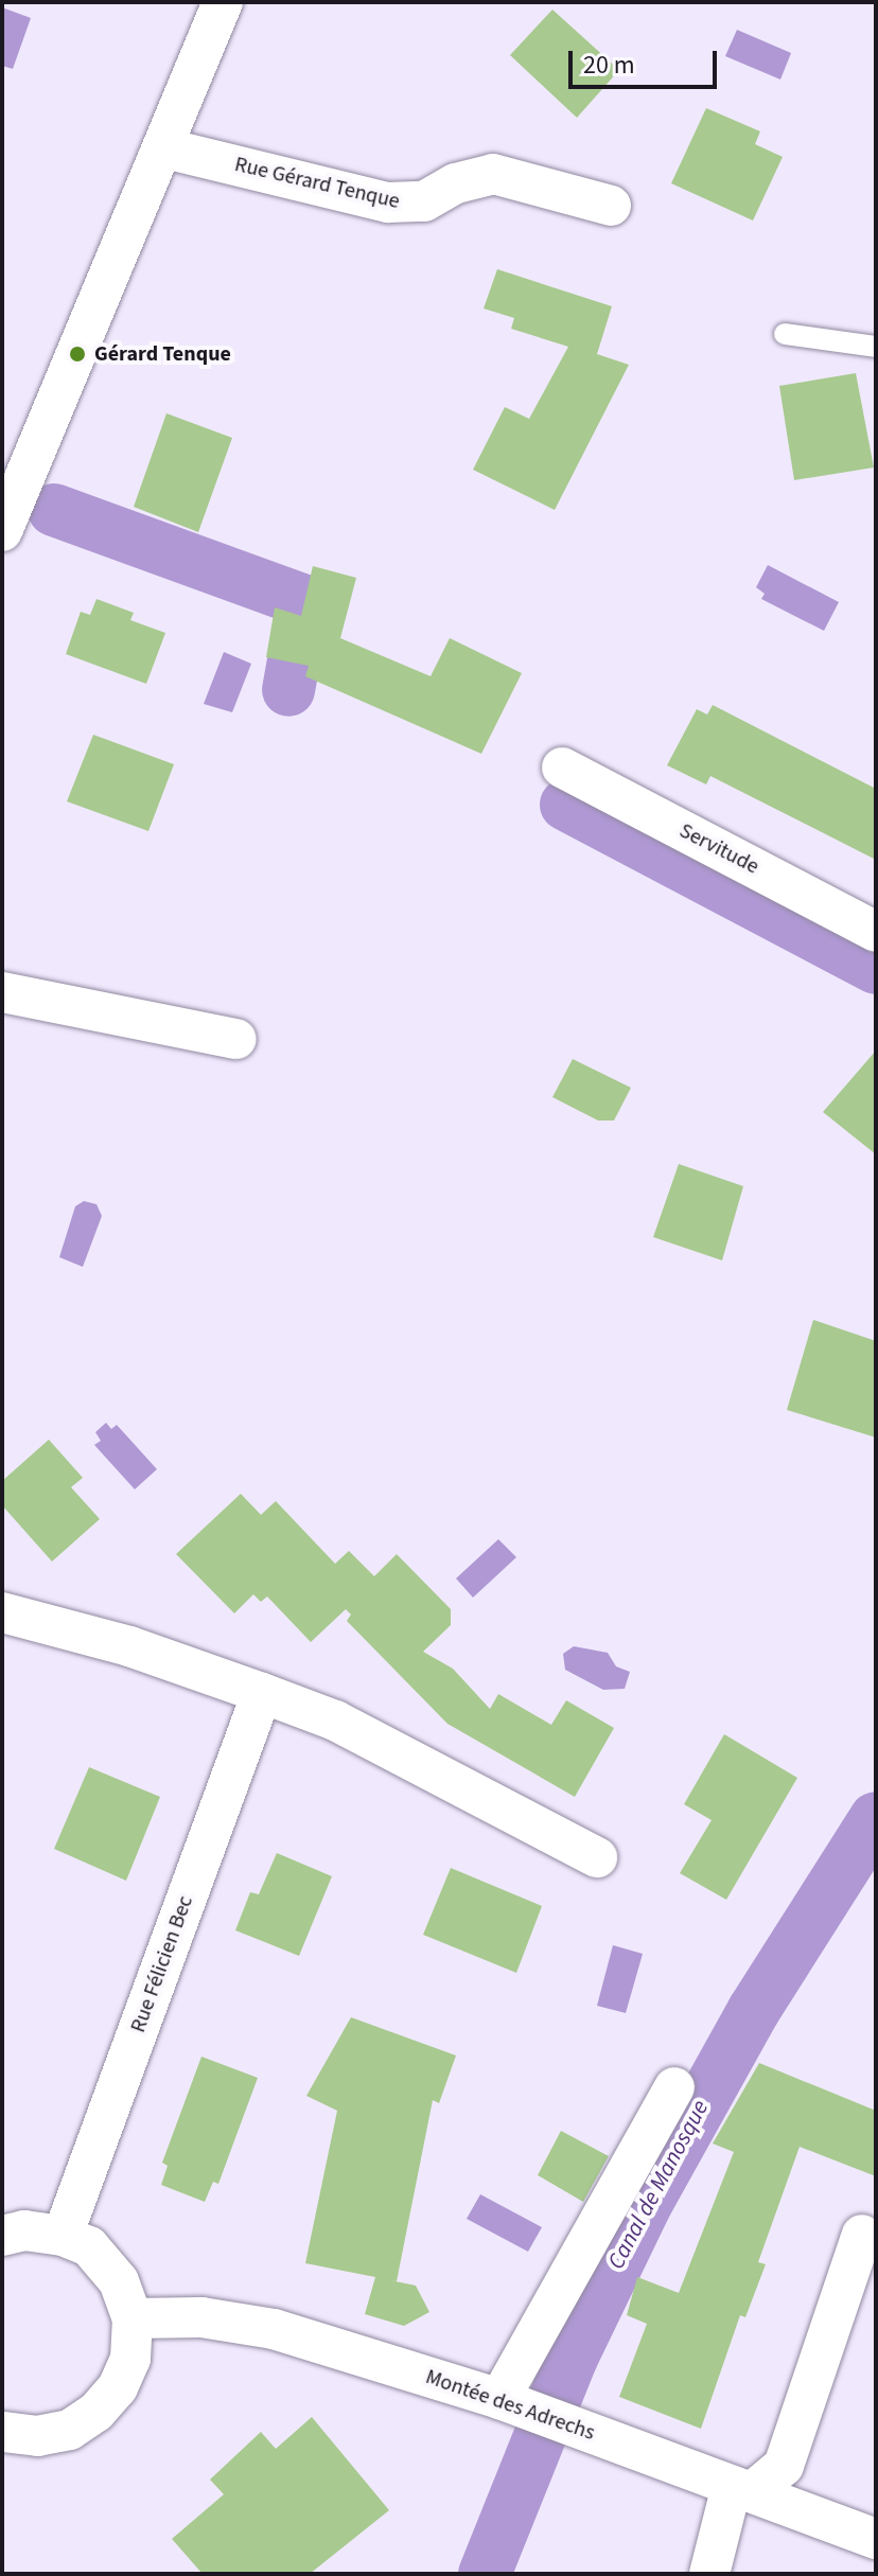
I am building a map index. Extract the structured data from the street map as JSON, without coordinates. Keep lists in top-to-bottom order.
{
  "streets": {
    "street": [
      "Rue Gérard Tenque",
      "Servitude",
      "Rue Félicien Bec",
      "Montée des Adrechs"
    ]
  },
  "water": ["Canal de Manosque"],
  "places": ["Gérard Tenque"],
  "scale_bar": "20 m"
}
